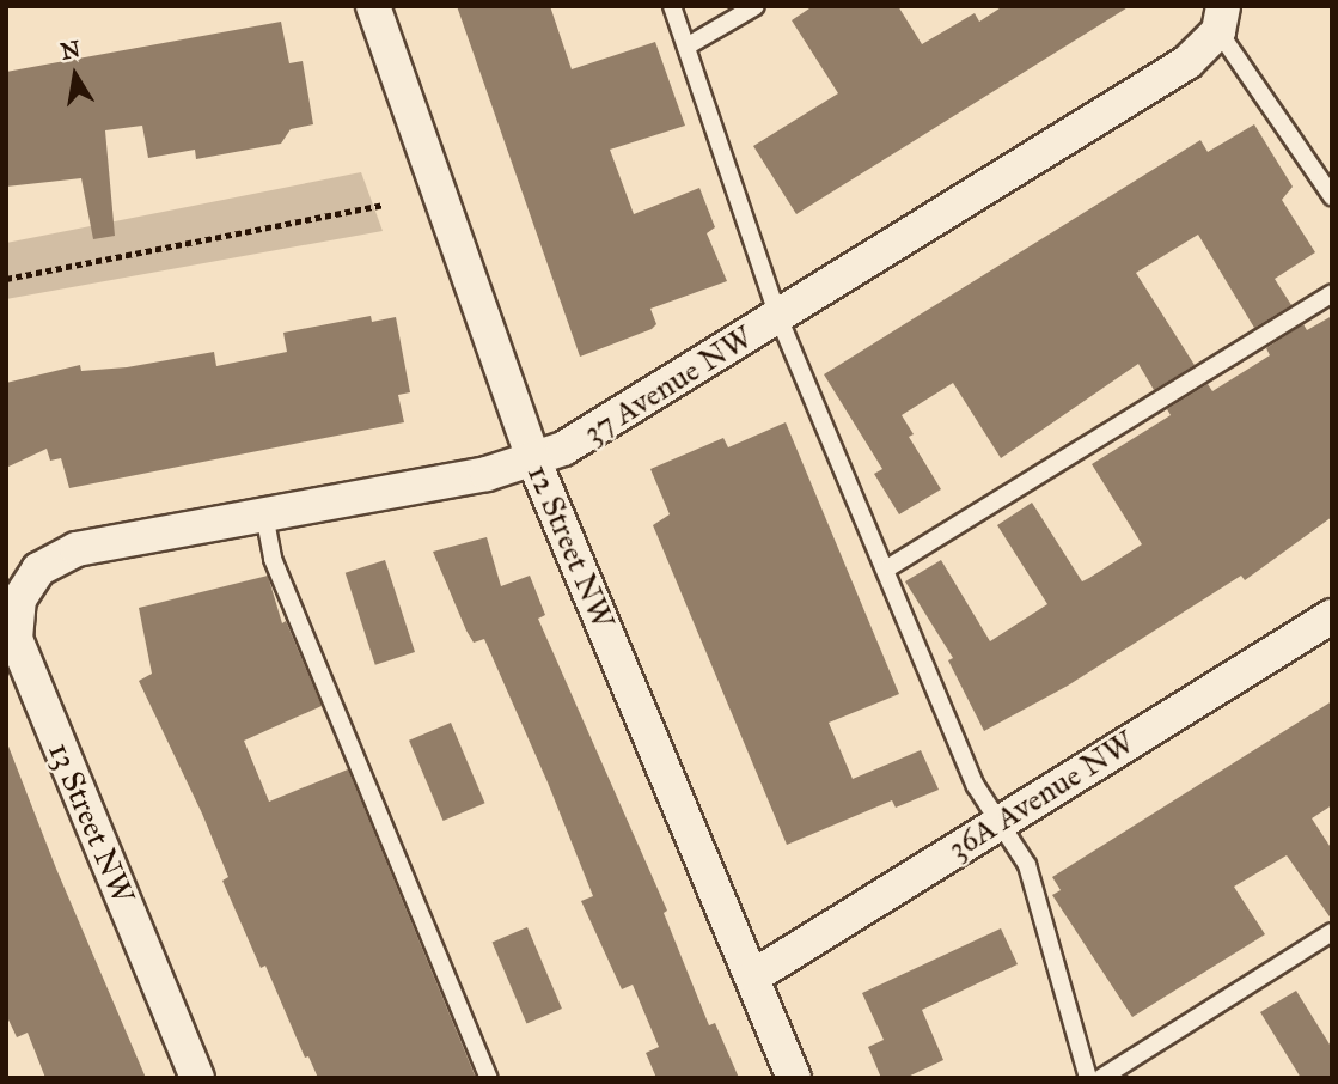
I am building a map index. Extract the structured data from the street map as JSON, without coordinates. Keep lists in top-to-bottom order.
{
  "streets": {
    "street": [
      "37 Avenue NW",
      "12 Street NW",
      "36A Avenue NW",
      "13 Street NW"
    ]
  },
  "crossings": [
    ["37 Avenue NW", "12 Street NW"],
    ["37 Avenue NW", "13 Street NW"],
    ["12 Street NW", "36A Avenue NW"]
  ],
  "north": "top"
}
